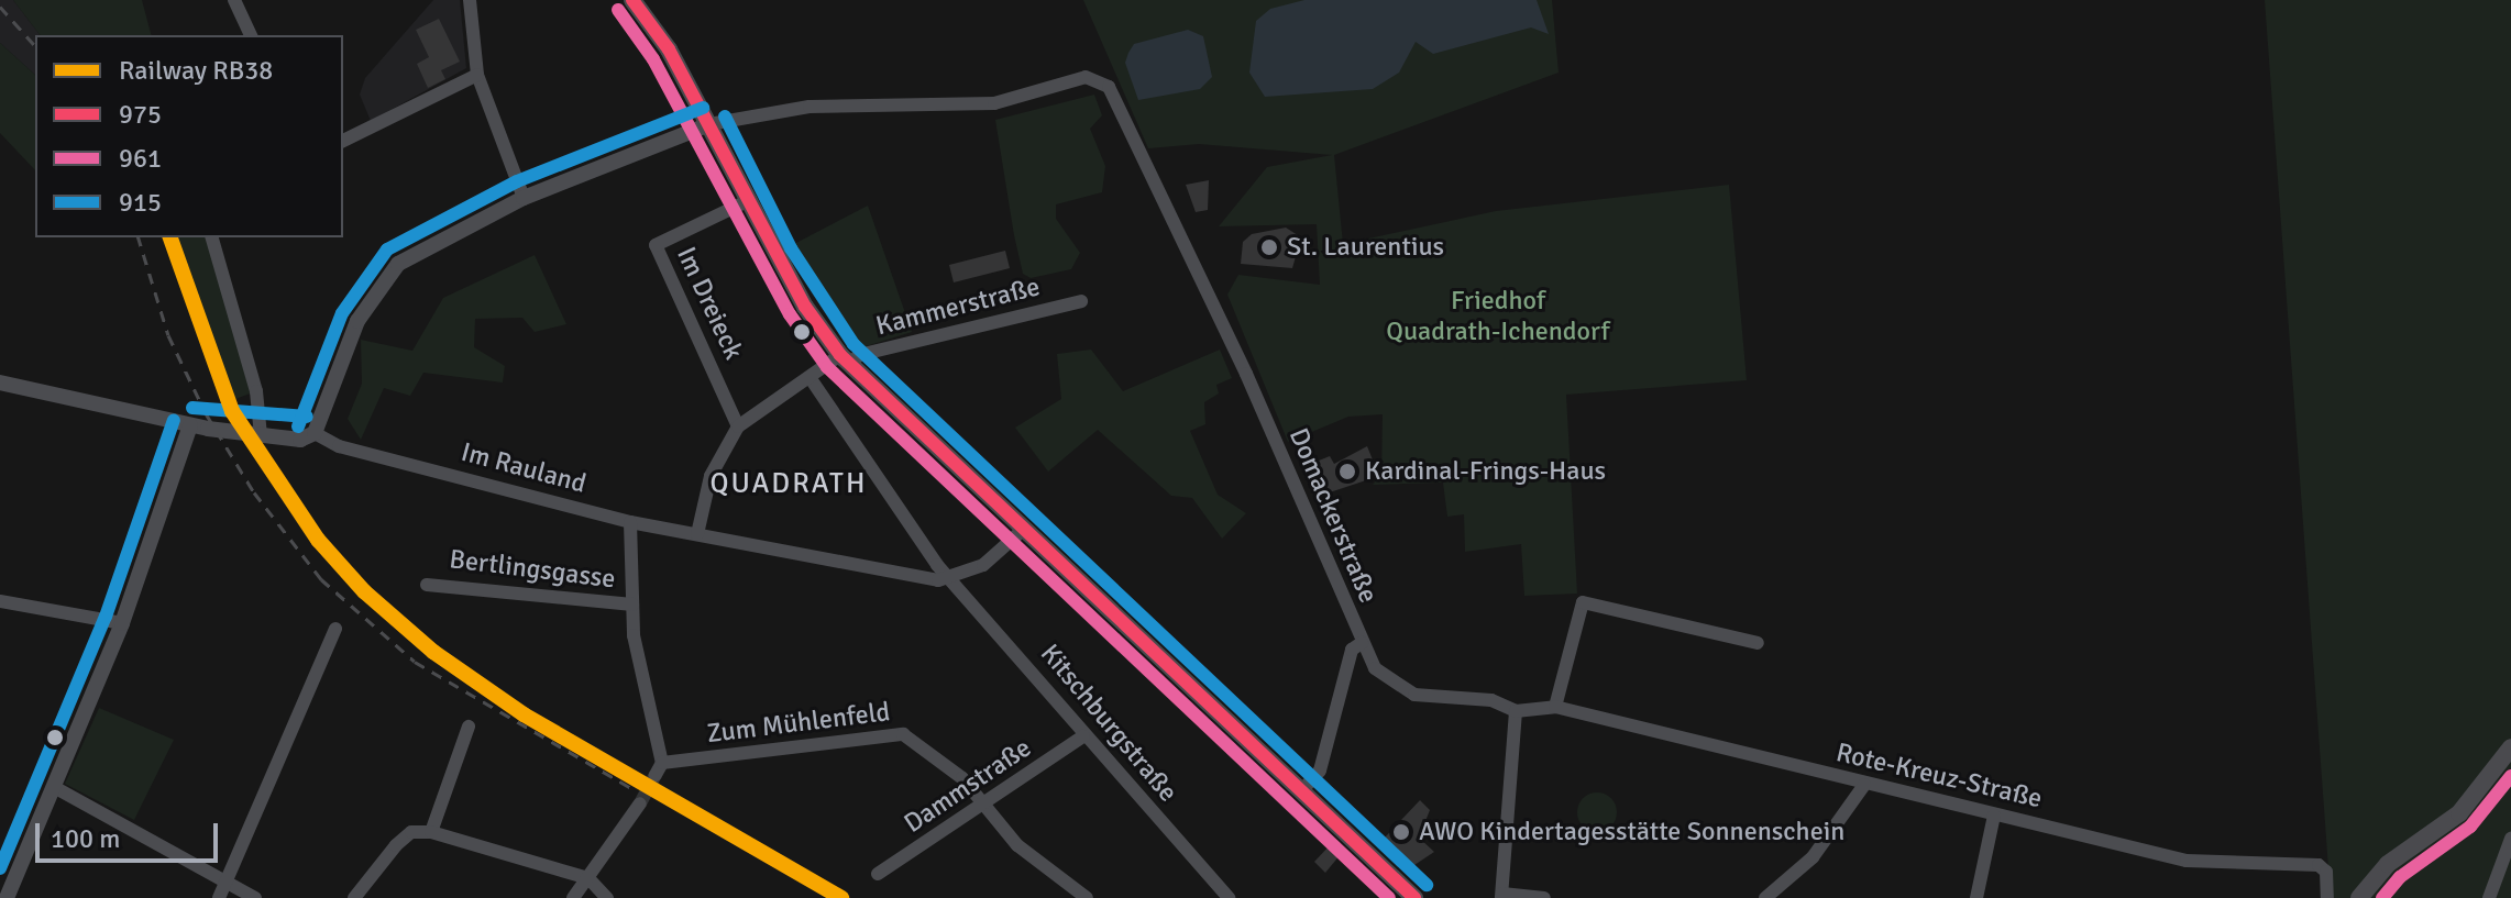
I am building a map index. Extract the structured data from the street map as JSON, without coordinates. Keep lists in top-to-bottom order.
{
  "streets": {
    "street": [
      "Im Dreieck",
      "Kammerstraße",
      "Im Rauland",
      "Domackerstraße",
      "Bertlingsgasse",
      "Zum Mühlenfeld",
      "Kitschburgstraße",
      "Rote-Kreuz-Straße",
      "Dammstraße"
    ]
  },
  "crossings": [
    ["Im Dreieck", "Kammerstraße"],
    ["Kammerstraße", "Im Rauland"],
    ["Kammerstraße", "Kitschburgstraße"],
    ["Im Rauland", "Kitschburgstraße"],
    ["Domackerstraße", "Rote-Kreuz-Straße"],
    ["Bertlingsgasse", "Zum Mühlenfeld"],
    ["Zum Mühlenfeld", "Dammstraße"],
    ["Kitschburgstraße", "Dammstraße"]
  ],
  "districts": ["QUADRATH"],
  "parks": ["Friedhof Quadrath-Ichendorf"],
  "places": ["St. Laurentius", "Kardinal-Frings-Haus", "AWO Kindertagesstätte Sonnenschein"],
  "lines": [
    "transit line 975",
    "transit line 961",
    "transit line 915",
    "rail line RB38"
  ],
  "legend": [
    "Railway RB38",
    "975",
    "961",
    "915"
  ],
  "scale_bar": "100 m"
}
